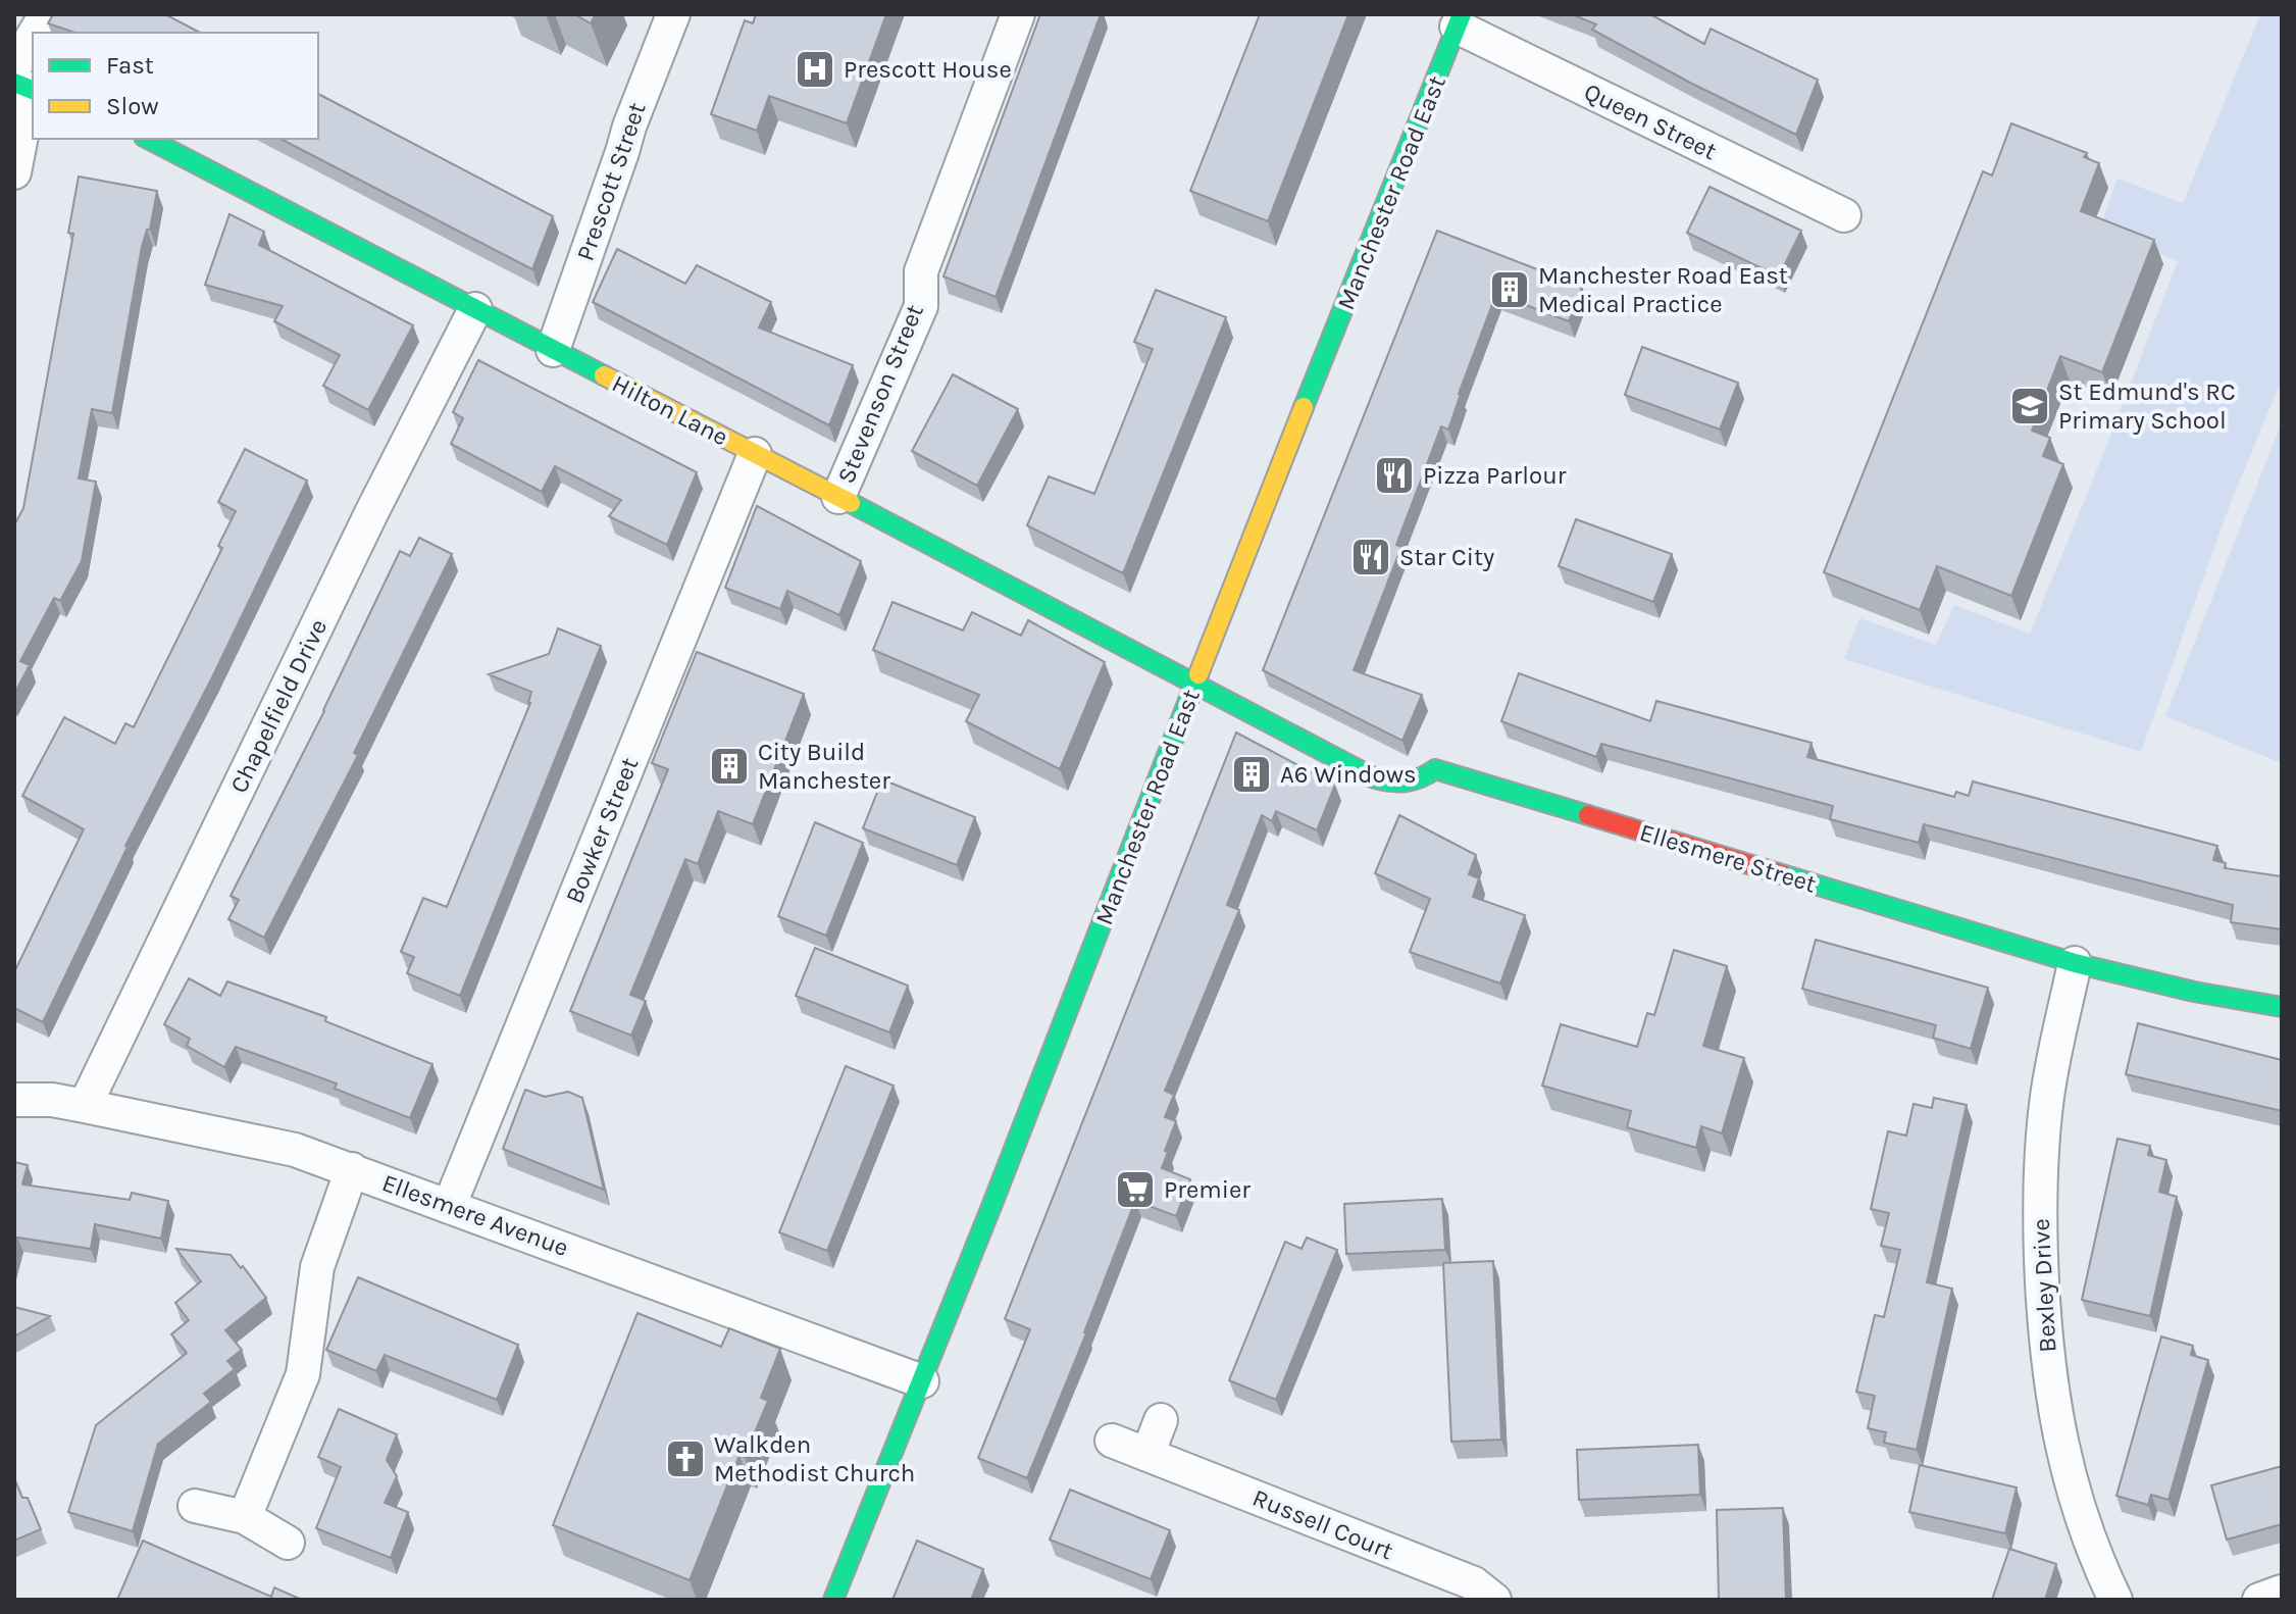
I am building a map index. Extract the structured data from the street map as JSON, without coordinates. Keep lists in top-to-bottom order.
{
  "streets": {
    "street": [
      "Queen Street",
      "Prescott Street",
      "Manchester Road East",
      "Stevenson Street",
      "Hilton Lane",
      "Chapelfield Drive",
      "Bowker Street",
      "Ellesmere Street",
      "Ellesmere Avenue",
      "Bexley Drive",
      "Russell Court"
    ]
  },
  "crossings": [
    ["Queen Street", "Manchester Road East"],
    ["Prescott Street", "Hilton Lane"],
    ["Manchester Road East", "Hilton Lane"],
    ["Manchester Road East", "Ellesmere Street"],
    ["Manchester Road East", "Ellesmere Avenue"],
    ["Stevenson Street", "Hilton Lane"],
    ["Hilton Lane", "Chapelfield Drive"],
    ["Hilton Lane", "Bowker Street"],
    ["Hilton Lane", "Ellesmere Street"],
    ["Chapelfield Drive", "Ellesmere Avenue"],
    ["Bowker Street", "Ellesmere Avenue"],
    ["Ellesmere Street", "Bexley Drive"]
  ],
  "places": {
    "hospital": ["Prescott House"],
    "building": ["Manchester Road East Medical Practice", "City Build Manchester", "A6 Windows"],
    "school or university": ["St Edmund's RC Primary School"],
    "restaurant": ["Pizza Parlour", "Star City"],
    "supermarket": ["Premier"],
    "church": ["Walkden Methodist Church"]
  },
  "legend": ["Fast", "Slow"]
}
